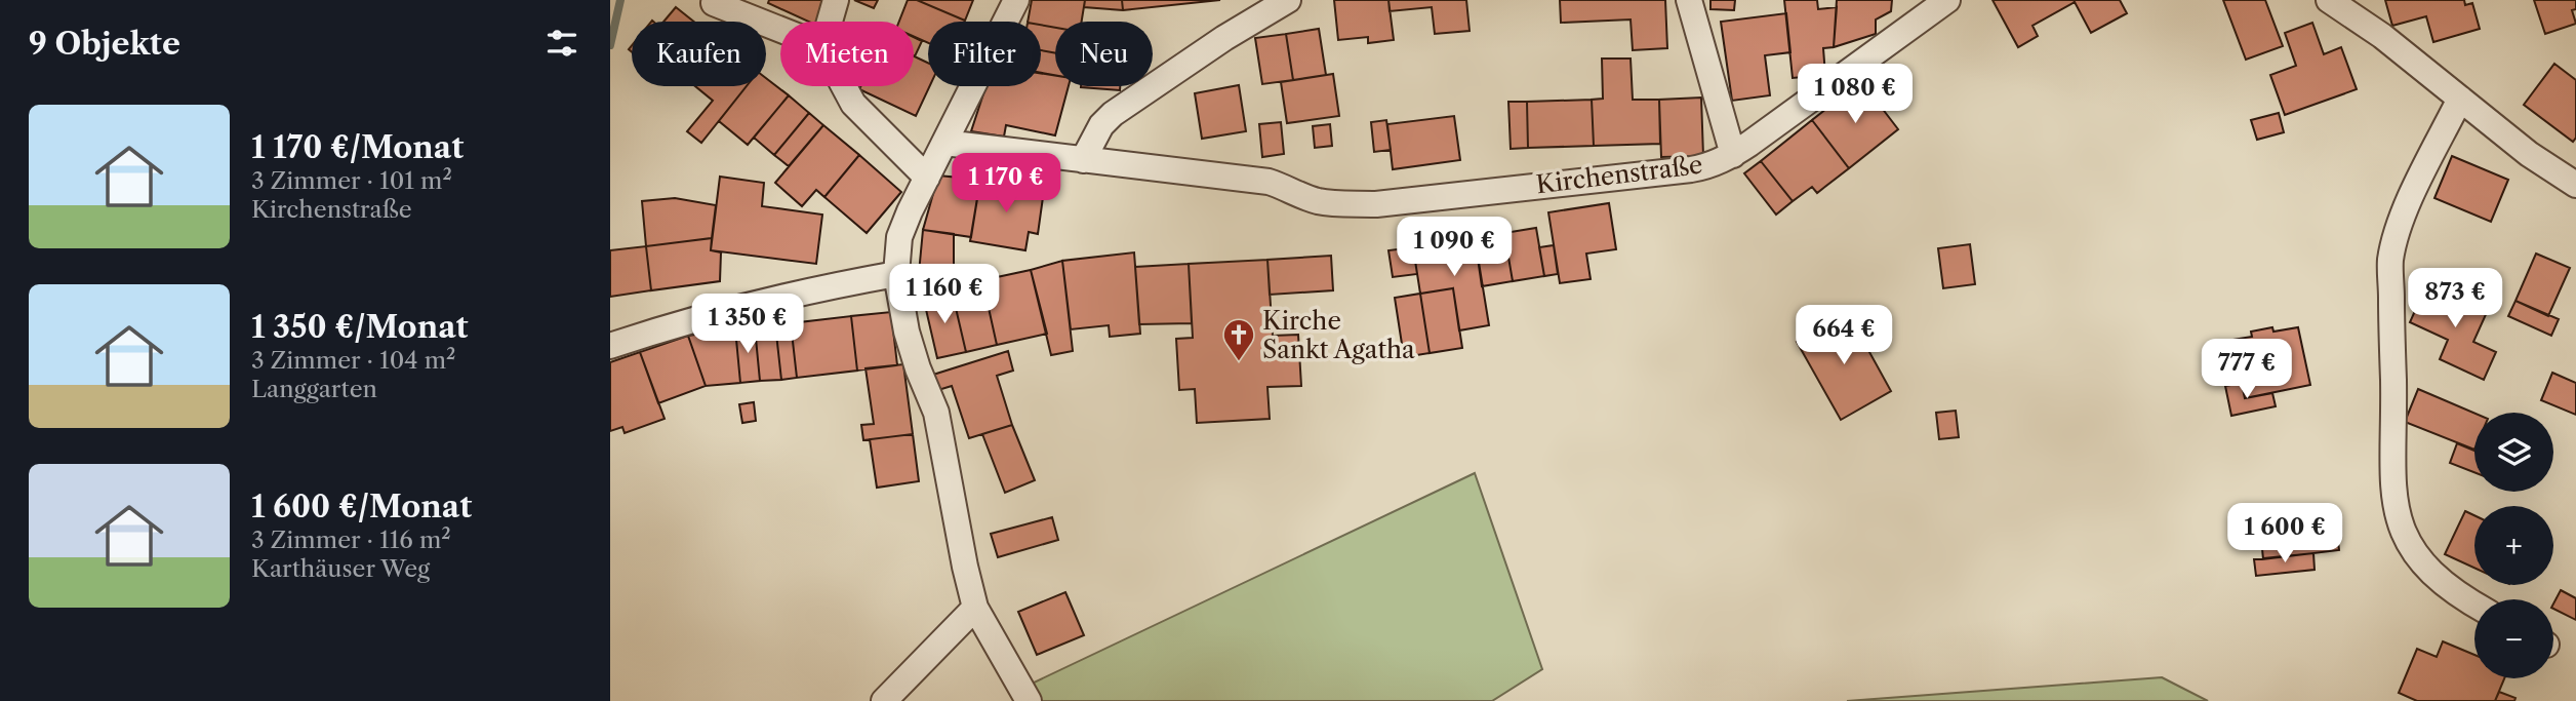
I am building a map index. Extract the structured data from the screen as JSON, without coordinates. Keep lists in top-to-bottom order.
{
  "streets": {
    "street": ["Kirchenstraße"]
  },
  "places": {
    "church": ["Kirche Sankt Agatha"]
  },
  "page": {
    "heading": "9 Objekte",
    "chip": [
      "Kaufen",
      "Mieten",
      "Filter",
      "Neu"
    ],
    "price": [
      "1 080 €",
      "1 170 €",
      "1 090 €",
      "1 160 €",
      "873 €",
      "1 350 €",
      "664 €",
      "777 €",
      "1 600 €"
    ],
    "list": [
      {
        "name": "1 170 €/Monat",
        "note": "3 Zimmer · 101 m² · Kirchenstraße"
      },
      {
        "name": "1 350 €/Monat",
        "note": "3 Zimmer · 104 m² · Langgarten"
      },
      {
        "name": "1 600 €/Monat",
        "note": "3 Zimmer · 116 m² · Karthäuser Weg"
      }
    ],
    "map_buttons": ["+", "−"]
  }
}
